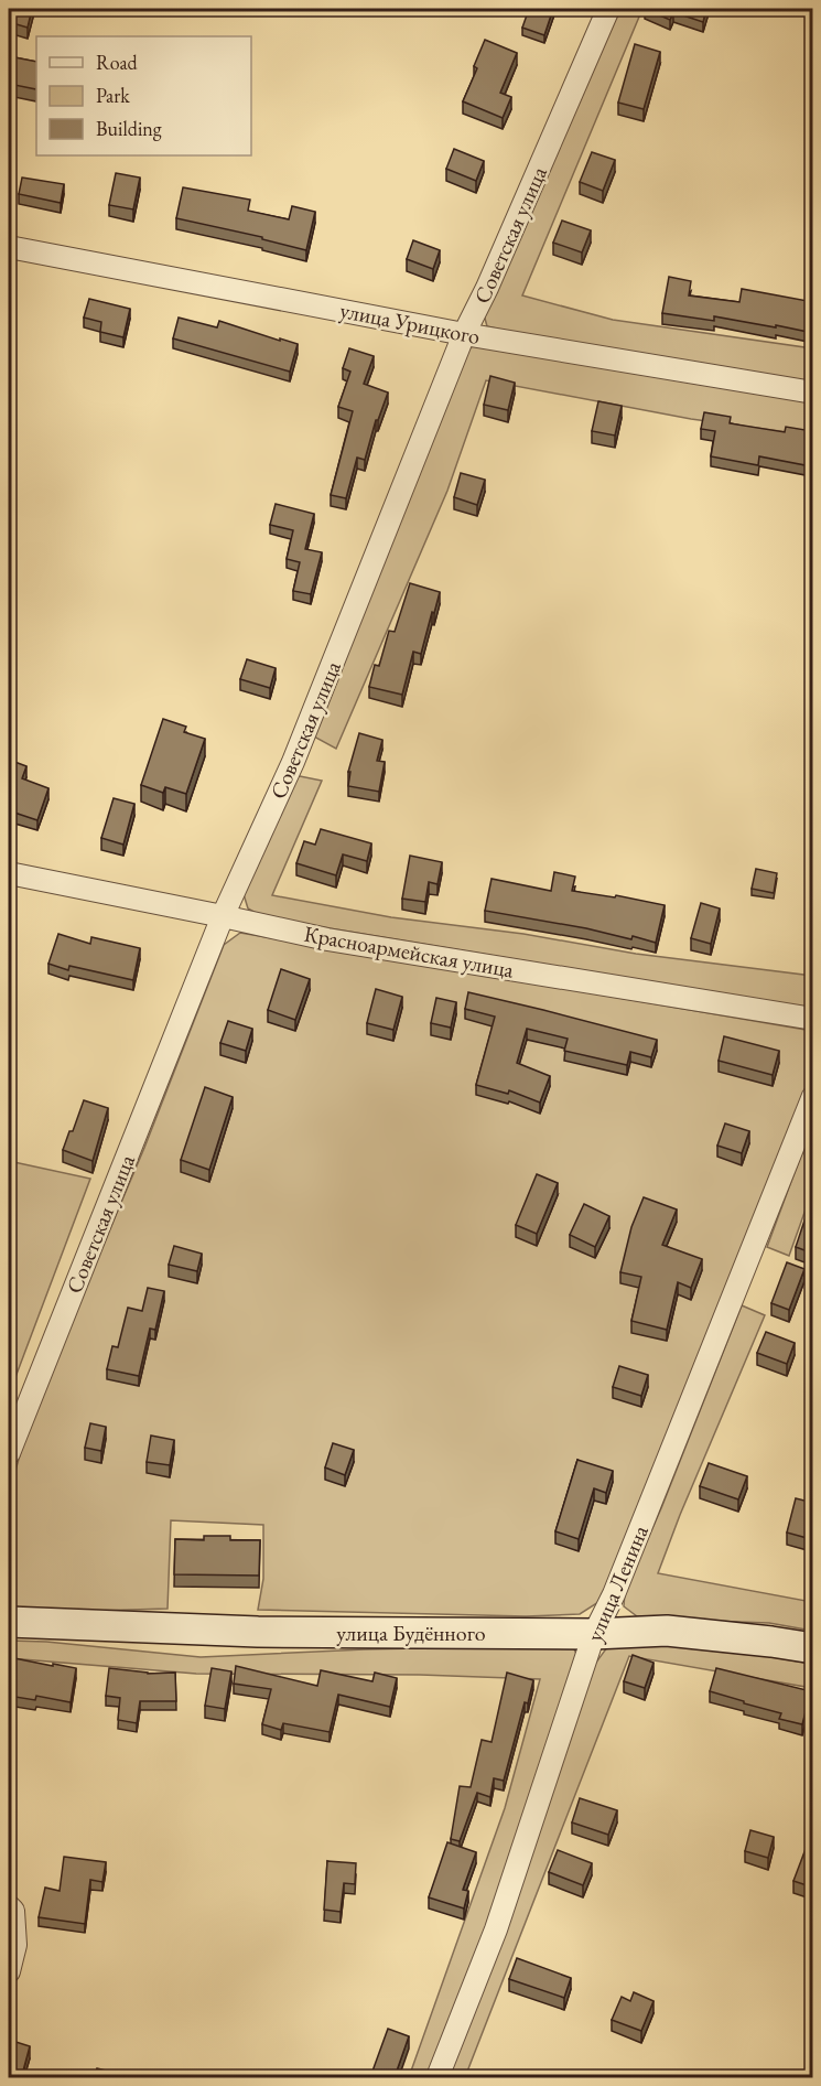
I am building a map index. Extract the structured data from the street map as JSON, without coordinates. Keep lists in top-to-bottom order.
{
  "streets": {
    "street": [
      "Советская улица",
      "улица Урицкого",
      "Красноармейская улица",
      "улица Ленина",
      "улица Будённого"
    ]
  },
  "crossings": [
    ["Советская улица", "улица Урицкого"],
    ["Советская улица", "Красноармейская улица"],
    ["улица Ленина", "улица Будённого"]
  ],
  "legend": ["Road", "Park", "Building"]
}
